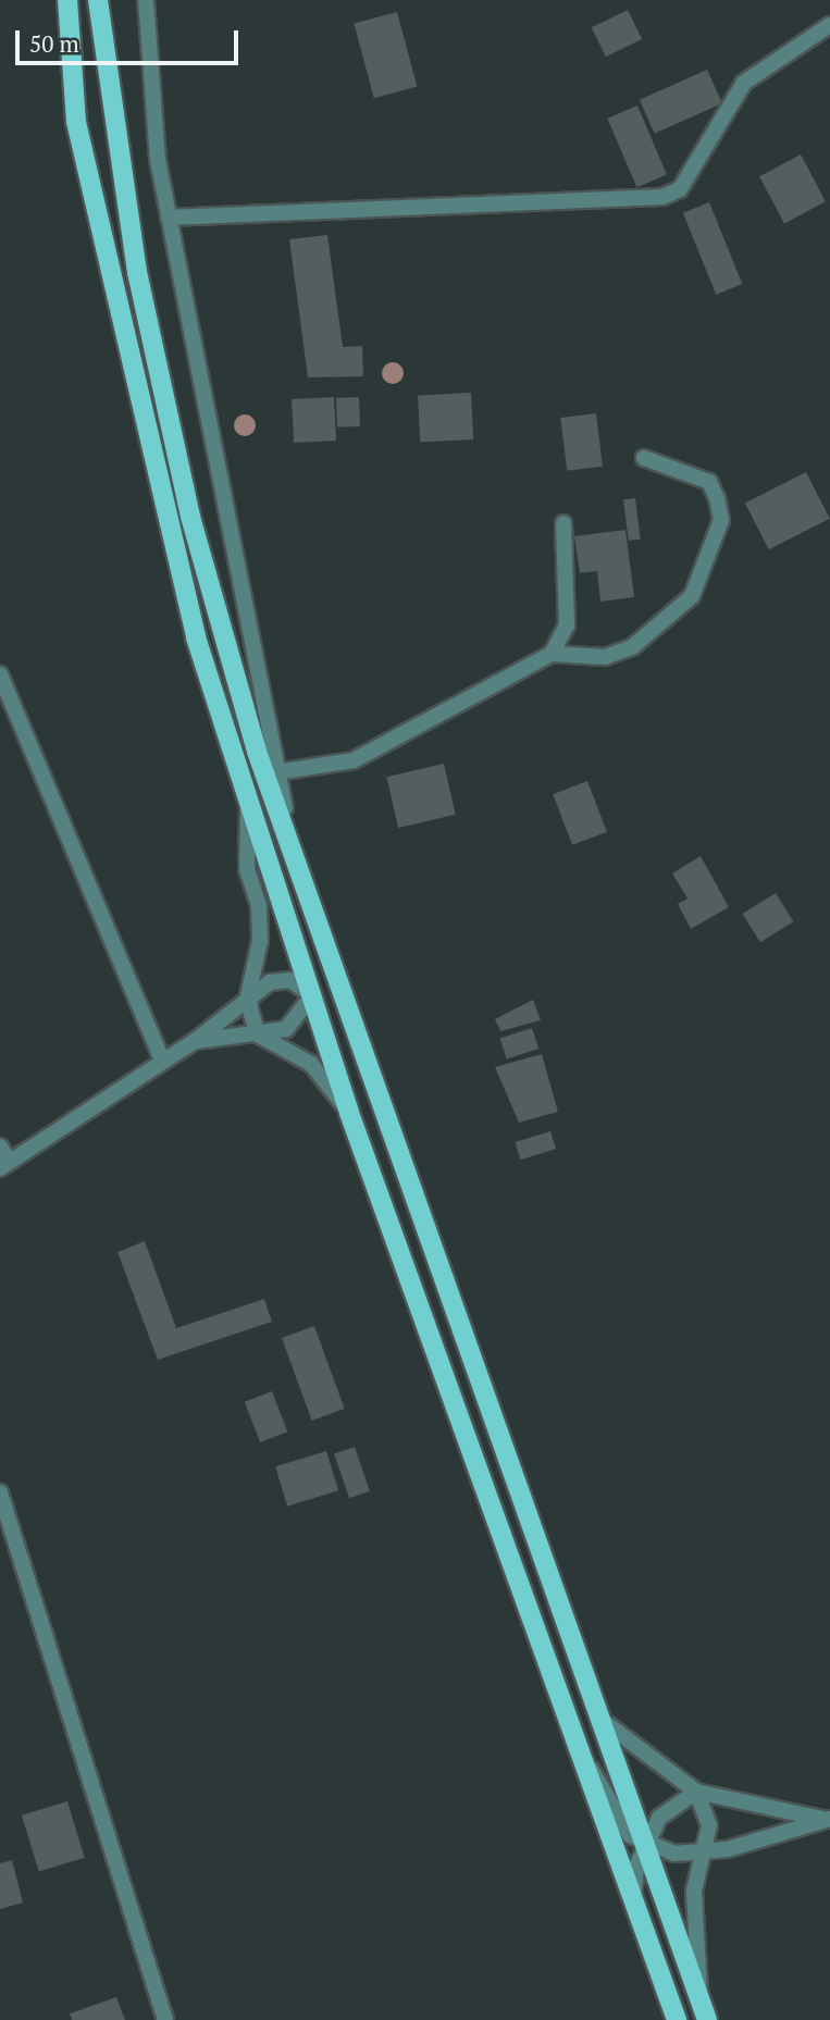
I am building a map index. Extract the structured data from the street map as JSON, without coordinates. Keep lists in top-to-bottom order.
{
  "scale_bar": "50 m"
}
